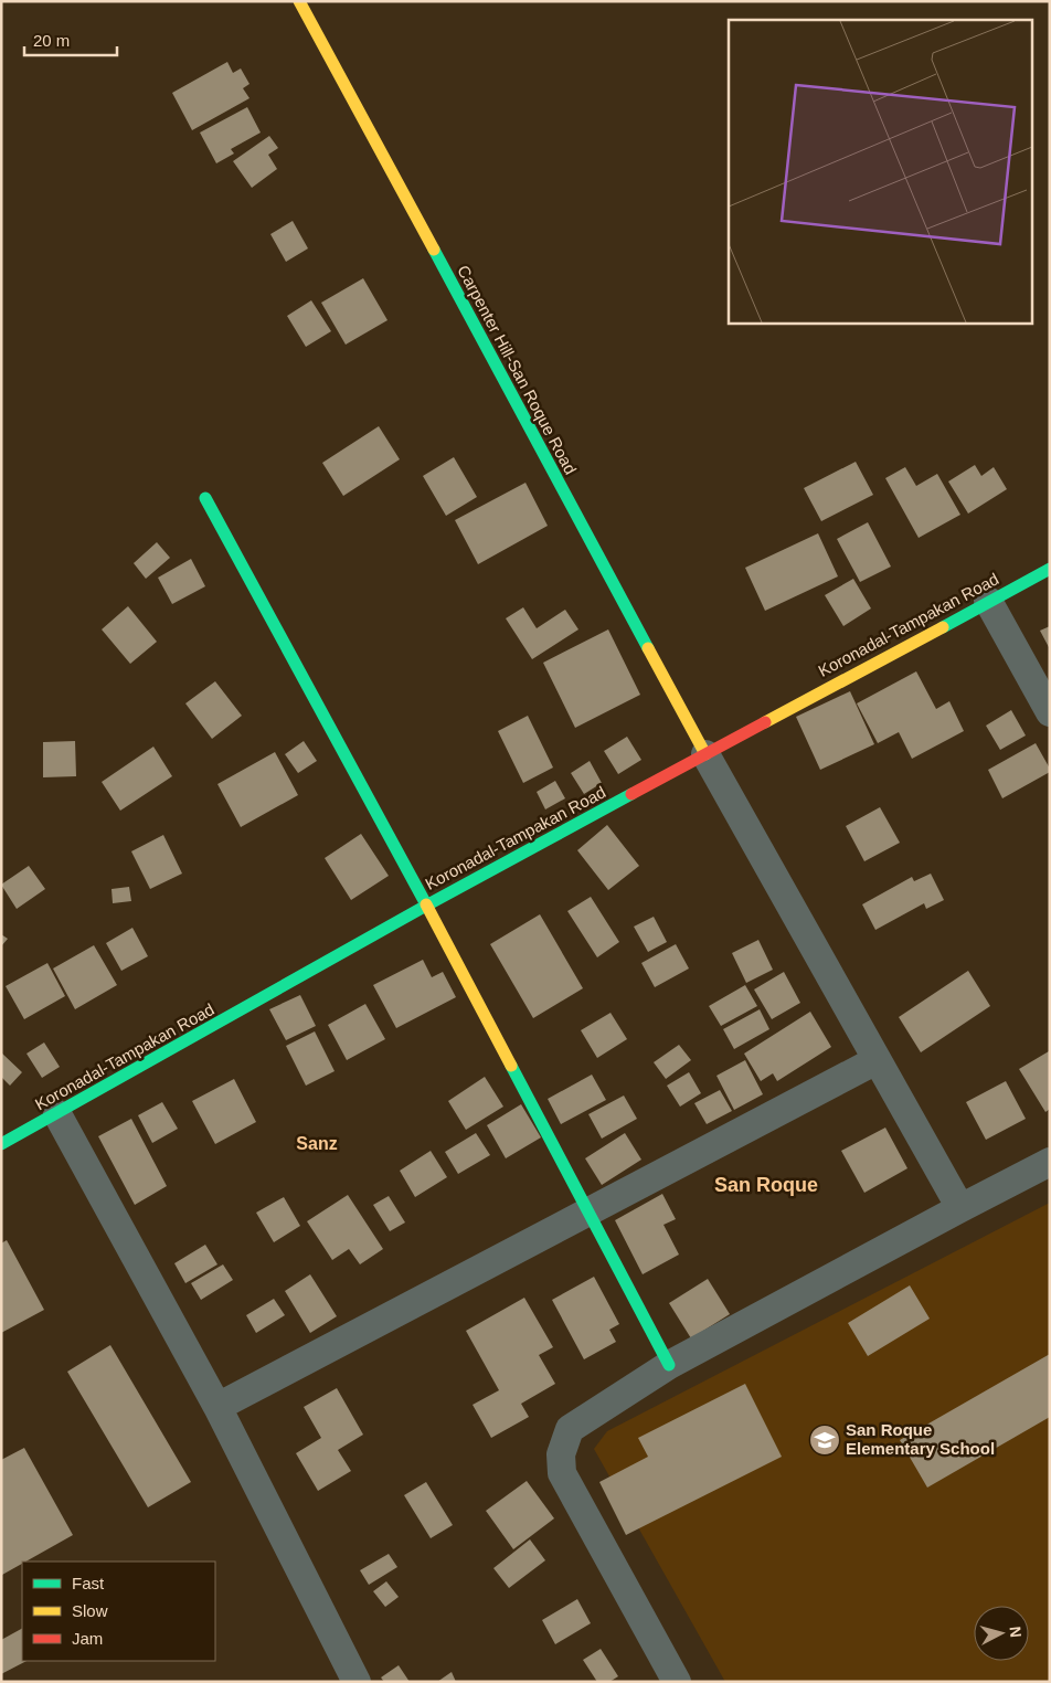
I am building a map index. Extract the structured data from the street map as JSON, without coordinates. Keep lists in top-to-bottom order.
{
  "streets": {
    "street": ["Carpenter Hill-San Roque Road", "Koronadal-Tampakan Road"]
  },
  "crossings": [
    ["Carpenter Hill-San Roque Road", "Koronadal-Tampakan Road"]
  ],
  "districts": ["Sanz", "San Roque"],
  "places": {
    "school or university": ["San Roque Elementary School"]
  },
  "legend": ["Fast", "Slow", "Jam"],
  "scale_bar": "20 m",
  "north": "right"
}
